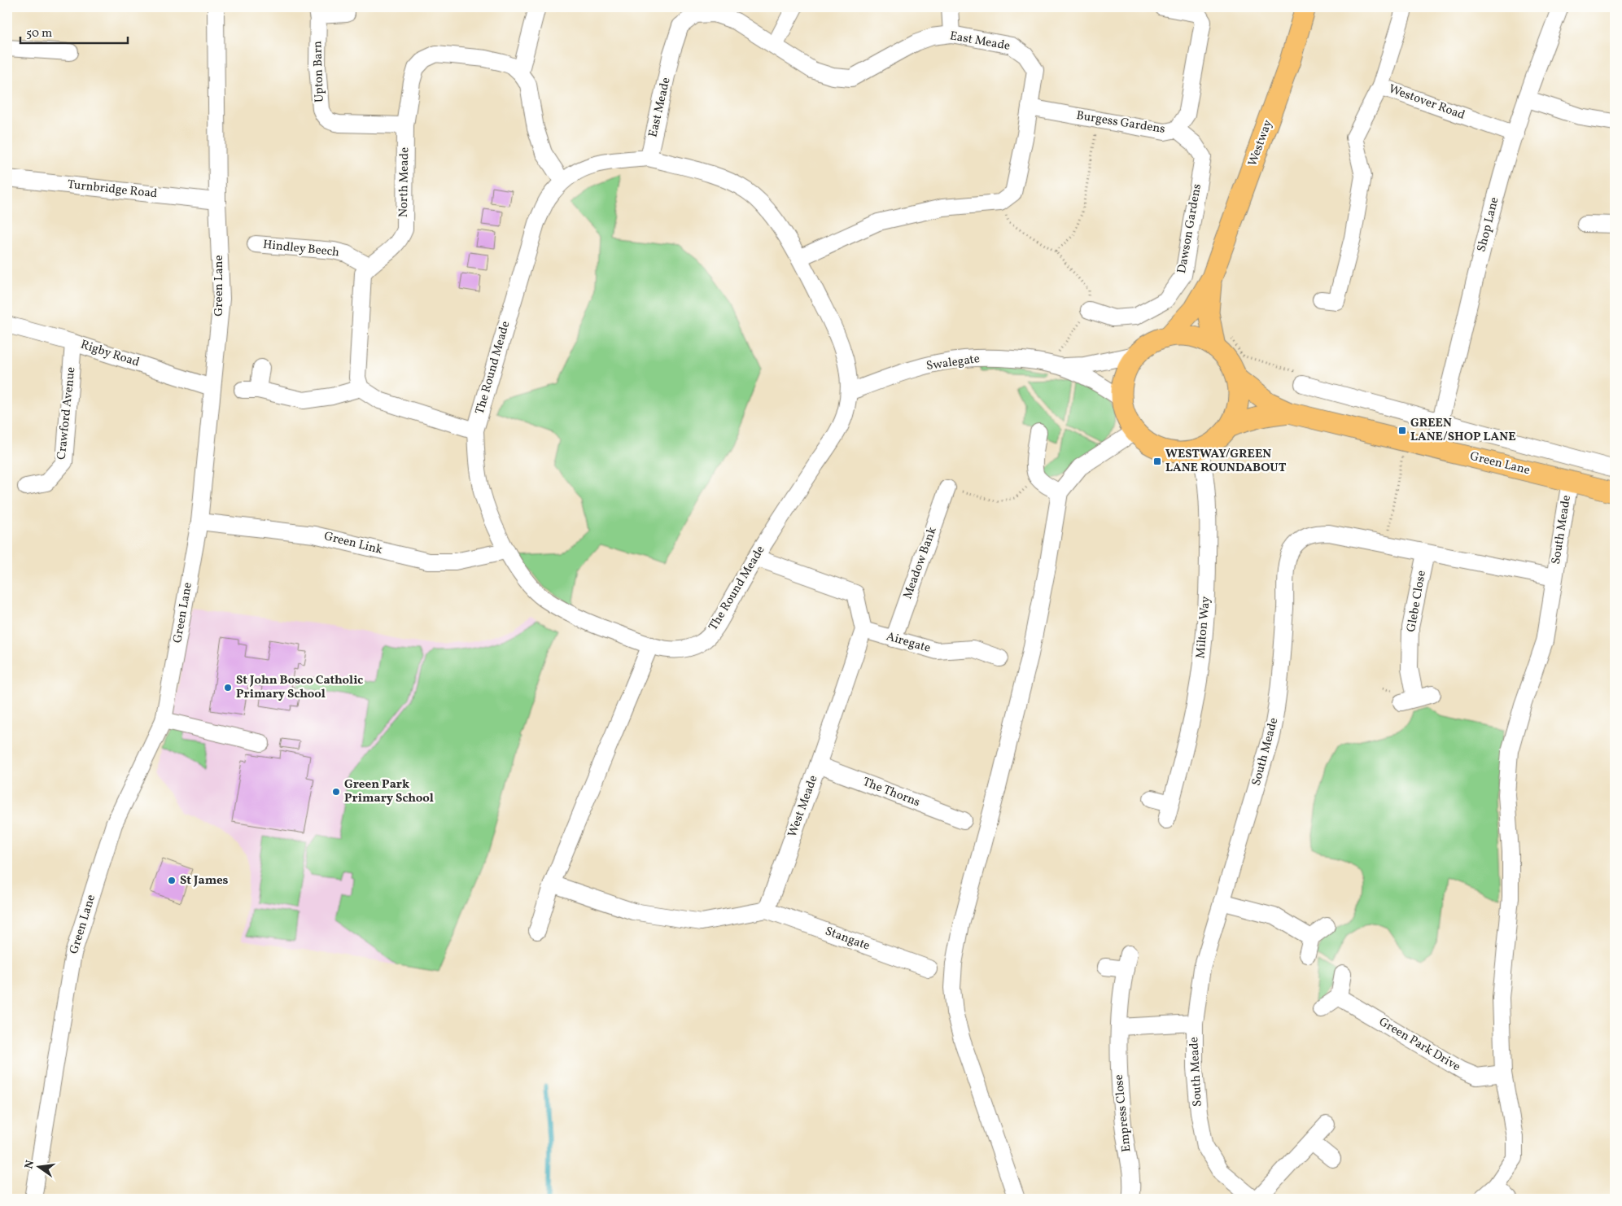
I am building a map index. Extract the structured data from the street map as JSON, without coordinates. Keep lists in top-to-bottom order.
{
  "streets": {
    "main road": ["Westway", "Green Lane"],
    "street": [
      "East Meade",
      "Upton Barn",
      "Westover Road",
      "Burgess Gardens",
      "North Meade",
      "Turnbridge Road",
      "Shop Lane",
      "Dawson Gardens",
      "Hindley Beech",
      "Rigby Road",
      "Swalegate",
      "The Round Meade",
      "Crawford Avenue",
      "South Meade",
      "Green Link",
      "Meadow Bank",
      "Glebe Close",
      "Milton Way",
      "Airegate",
      "The Thorns",
      "West Meade",
      "Stangate",
      "Green Park Drive",
      "Empress Close"
    ]
  },
  "crossings": [
    ["East Meade", "Burgess Gardens"],
    ["East Meade", "The Round Meade"],
    ["Upton Barn", "North Meade"],
    ["Westover Road", "Shop Lane"],
    ["Burgess Gardens", "Dawson Gardens"],
    ["Westway", "Green Lane"],
    ["Westway", "Swalegate"],
    ["Westway", "Milton Way"],
    ["North Meade", "Hindley Beech"],
    ["Turnbridge Road", "Green Lane"],
    ["Shop Lane", "Green Lane"],
    ["Green Lane", "Rigby Road"],
    ["Green Lane", "Swalegate"],
    ["Green Lane", "South Meade"],
    ["Green Lane", "Green Link"],
    ["Green Lane", "Milton Way"],
    ["Rigby Road", "Crawford Avenue"],
    ["Swalegate", "The Round Meade"],
    ["Swalegate", "Milton Way"],
    ["The Round Meade", "Green Link"],
    ["South Meade", "Glebe Close"],
    ["South Meade", "Green Park Drive"],
    ["Meadow Bank", "Airegate"],
    ["Airegate", "West Meade"],
    ["The Thorns", "West Meade"],
    ["West Meade", "Stangate"]
  ],
  "places": {
    "transit": ["GREEN LANE/SHOP LANE", "WESTWAY/GREEN LANE ROUNDABOUT"],
    "other": ["St John Bosco Catholic Primary School", "Green Park Primary School", "St James"]
  },
  "scale_bar": "50 m",
  "north": "left"
}
